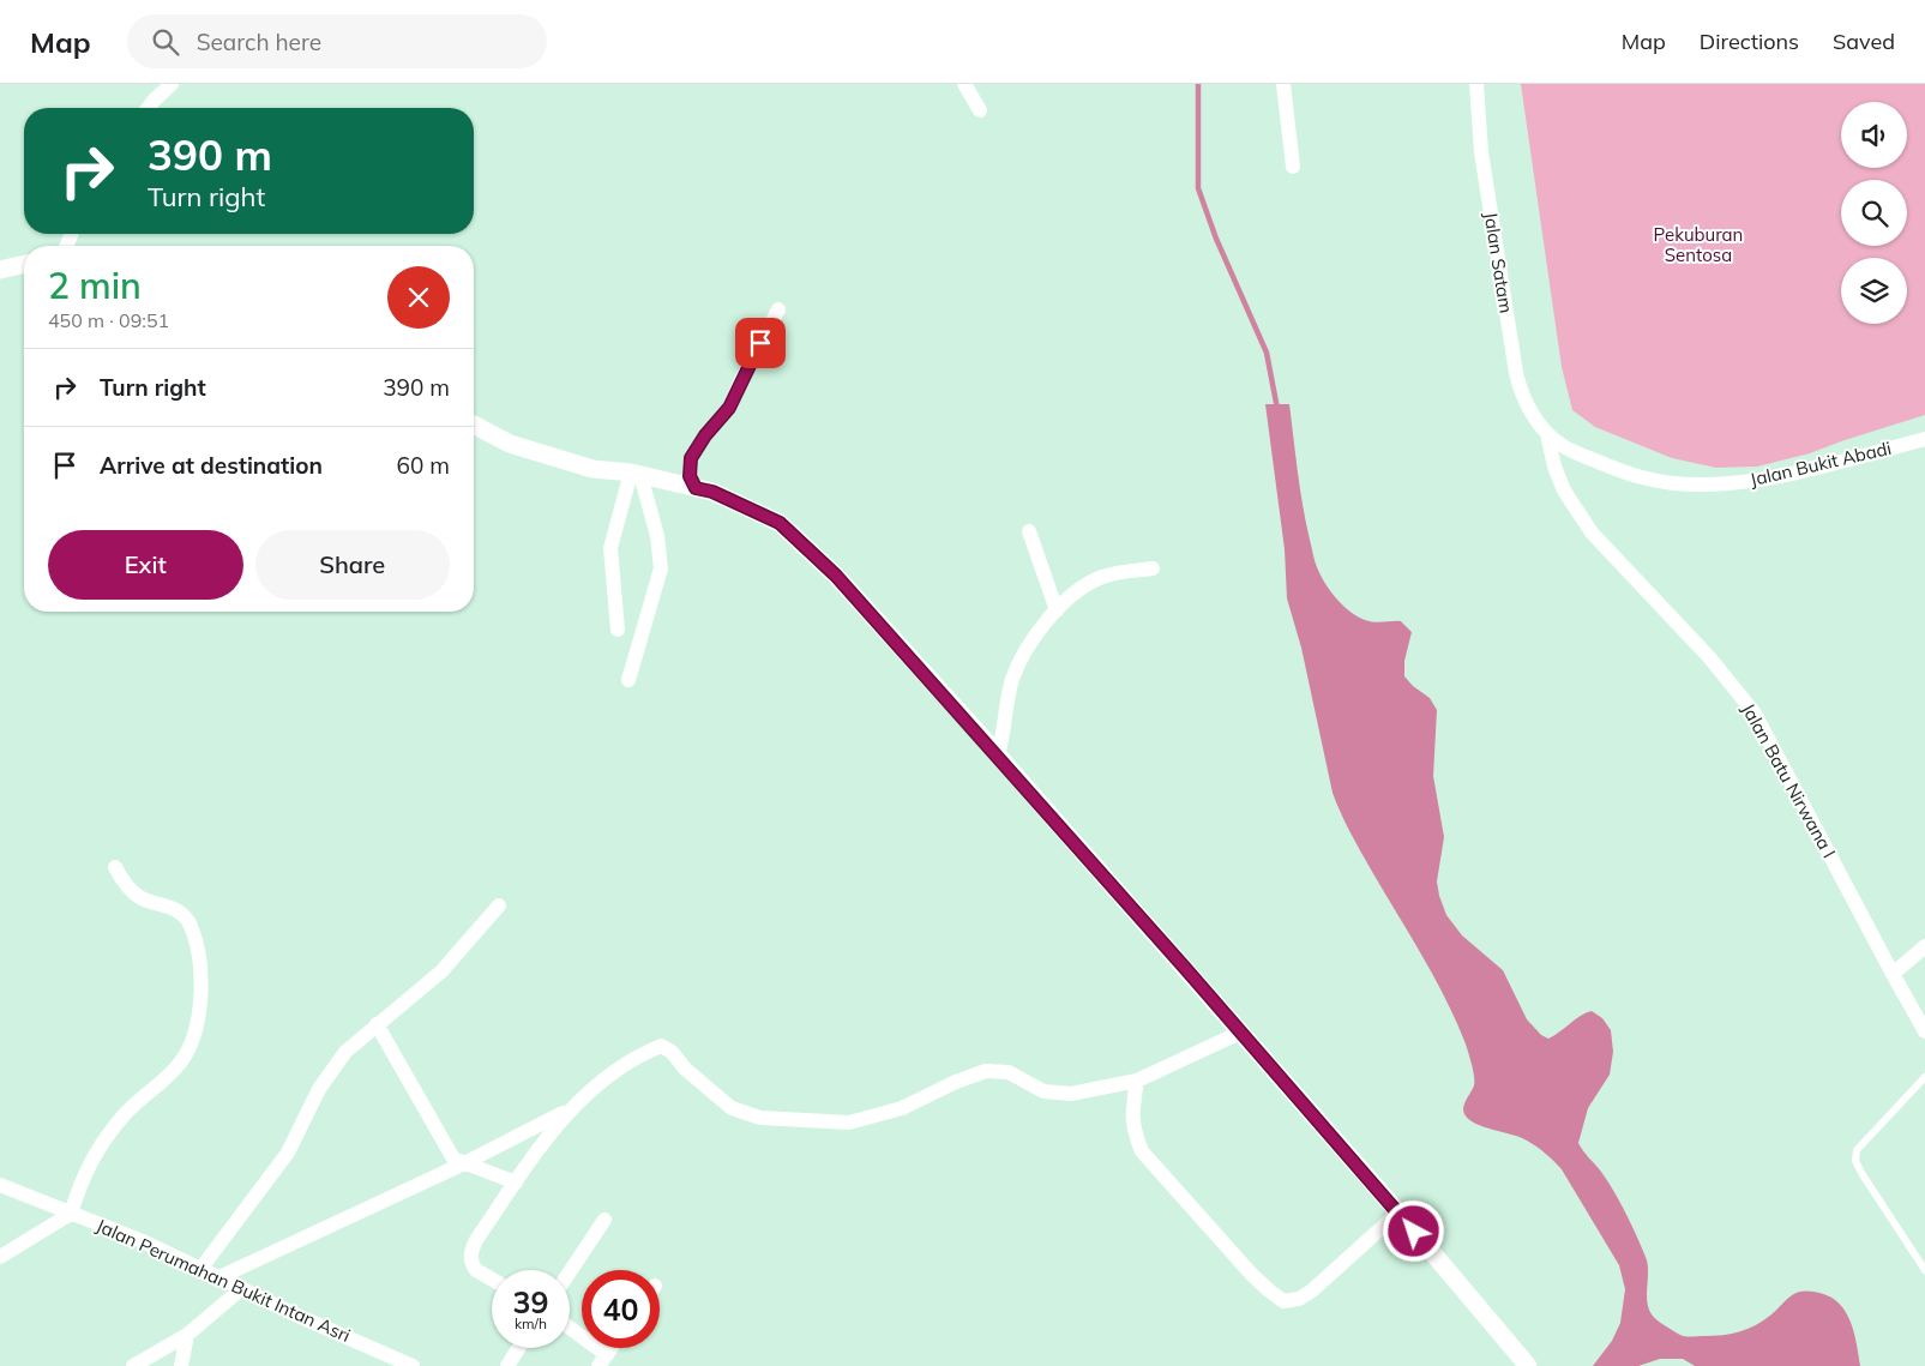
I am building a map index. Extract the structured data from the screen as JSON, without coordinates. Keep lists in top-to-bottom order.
{
  "streets": {
    "street": [
      "Jalan Satam",
      "Jalan Bukit Abadi",
      "Jalan Batu Nirwana I",
      "Jalan Perumahan Bukit Intan Asri"
    ]
  },
  "crossings": [
    ["Jalan Satam", "Jalan Bukit Abadi"],
    ["Jalan Satam", "Jalan Batu Nirwana I"],
    ["Jalan Bukit Abadi", "Jalan Batu Nirwana I"]
  ],
  "parks": ["Pekuburan Sentosa"],
  "page": {
    "header": "Map",
    "search": "Search here",
    "nav": ["Map", "Directions", "Saved"],
    "turn": ["390 m", "Turn right"],
    "heading": ["2 min", "450 m · 09:51"],
    "list": [
      {
        "name": "Turn right",
        "value": "390 m"
      },
      {
        "name": "Arrive at destination",
        "value": "60 m"
      }
    ],
    "buttons": ["Exit", "Share"],
    "speed": "39 km/h",
    "limit": "40"
  }
}
